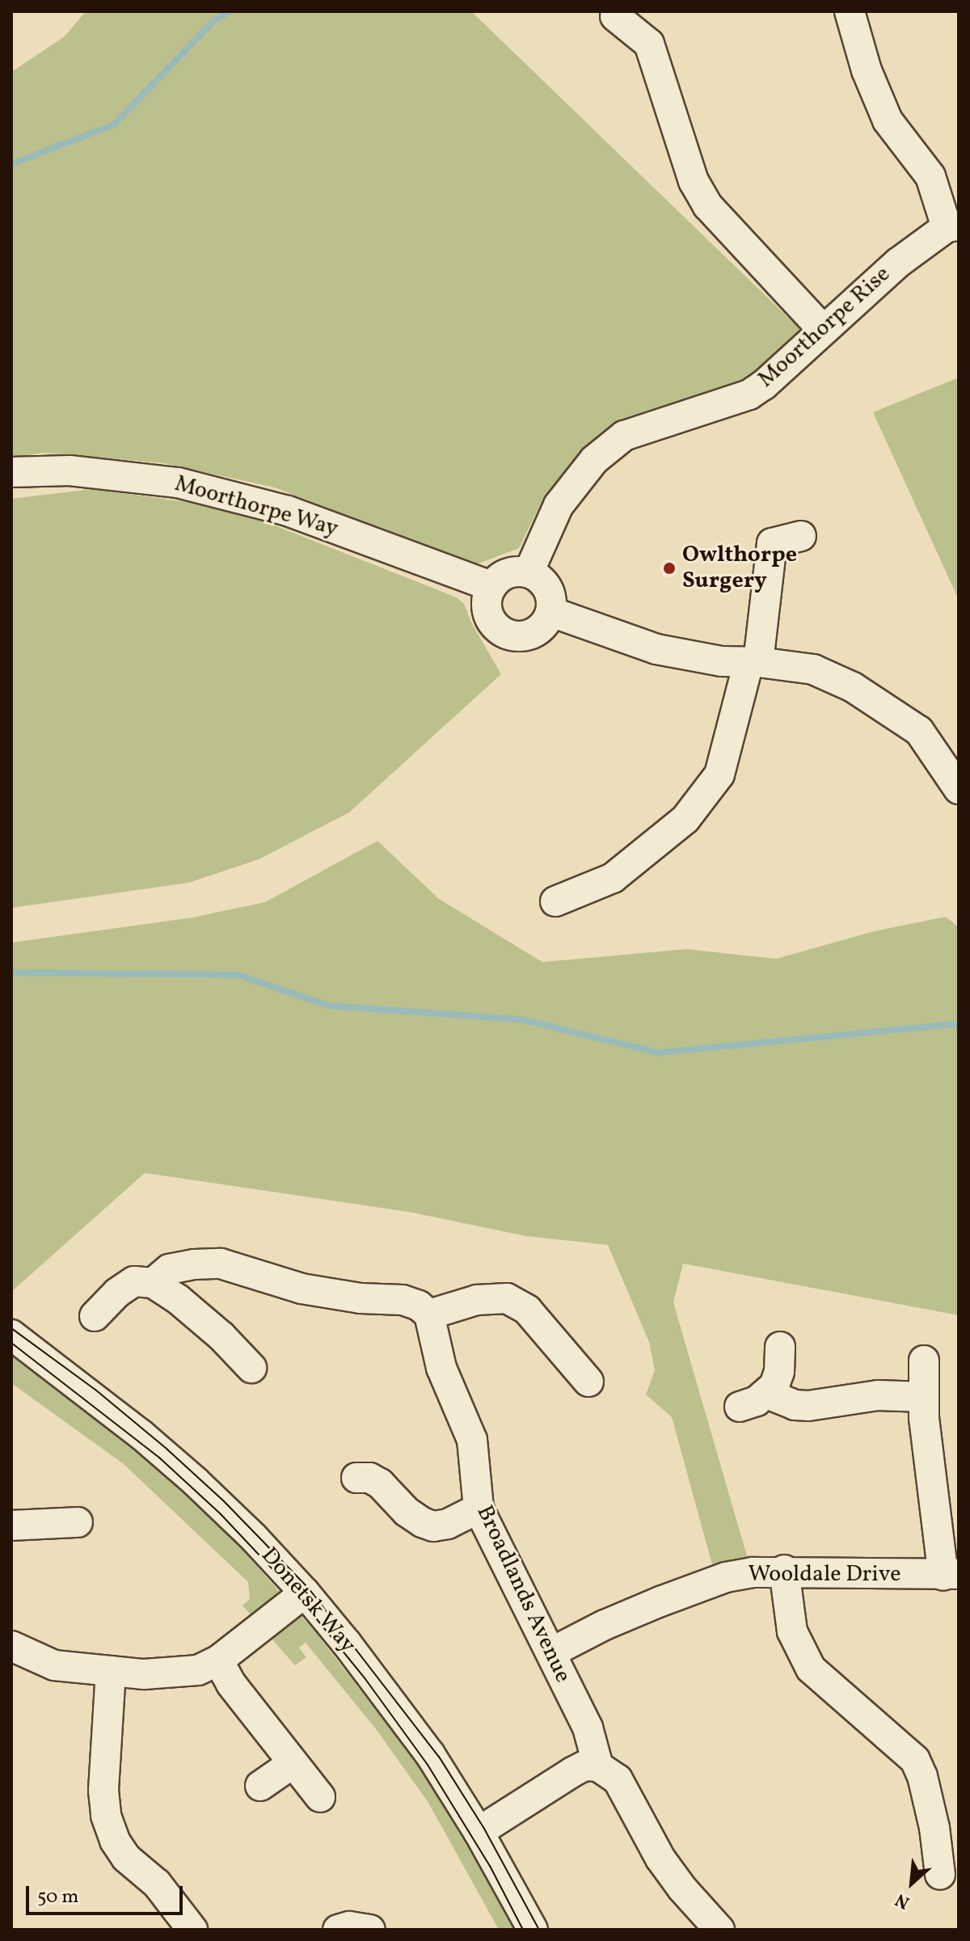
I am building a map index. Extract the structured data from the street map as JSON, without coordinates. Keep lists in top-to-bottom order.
{
  "streets": {
    "street": [
      "Moorthorpe Rise",
      "Moorthorpe Way",
      "Wooldale Drive",
      "Broadlands Avenue",
      "Donetsk Way"
    ]
  },
  "crossings": [
    ["Moorthorpe Rise", "Moorthorpe Way"],
    ["Wooldale Drive", "Broadlands Avenue"]
  ],
  "places": ["Owlthorpe Surgery"],
  "scale_bar": "50 m",
  "north": "bottom left"
}
